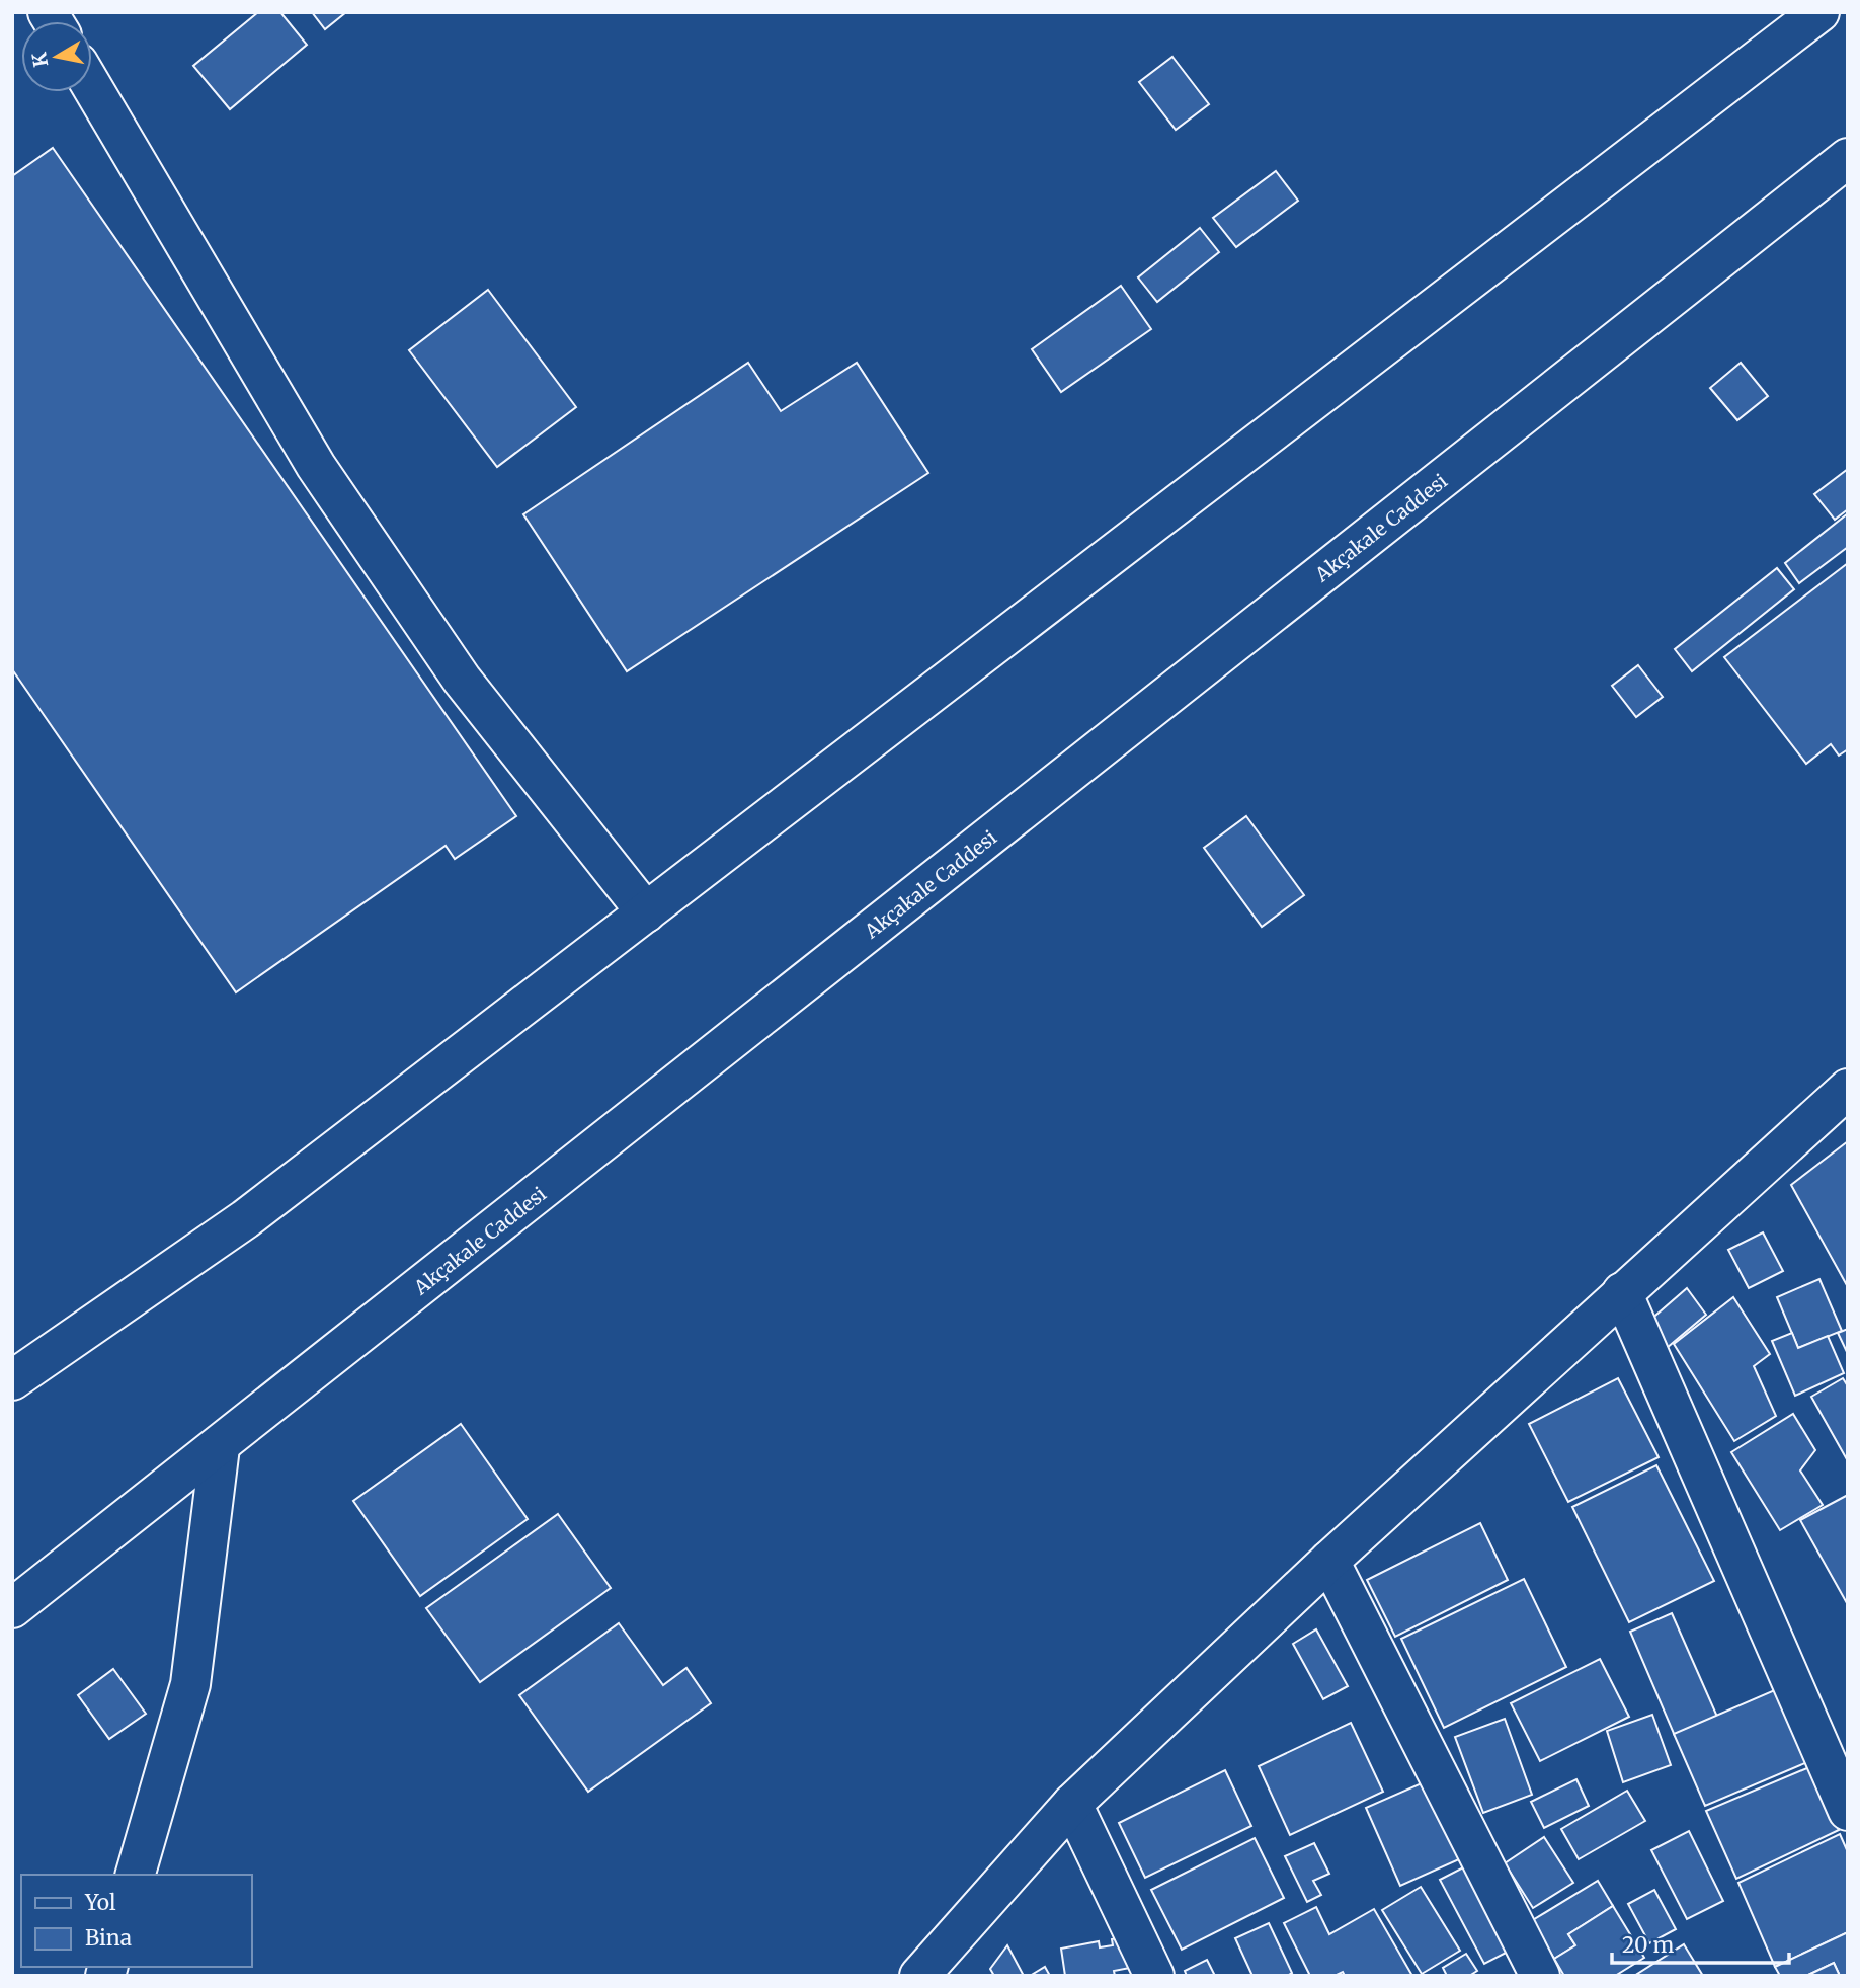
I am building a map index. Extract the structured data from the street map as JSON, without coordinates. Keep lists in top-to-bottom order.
{
  "streets": {
    "main road": ["Akçakale Caddesi"]
  },
  "legend": ["Yol", "Bina"],
  "scale_bar": "20 m",
  "north": "left"
}
